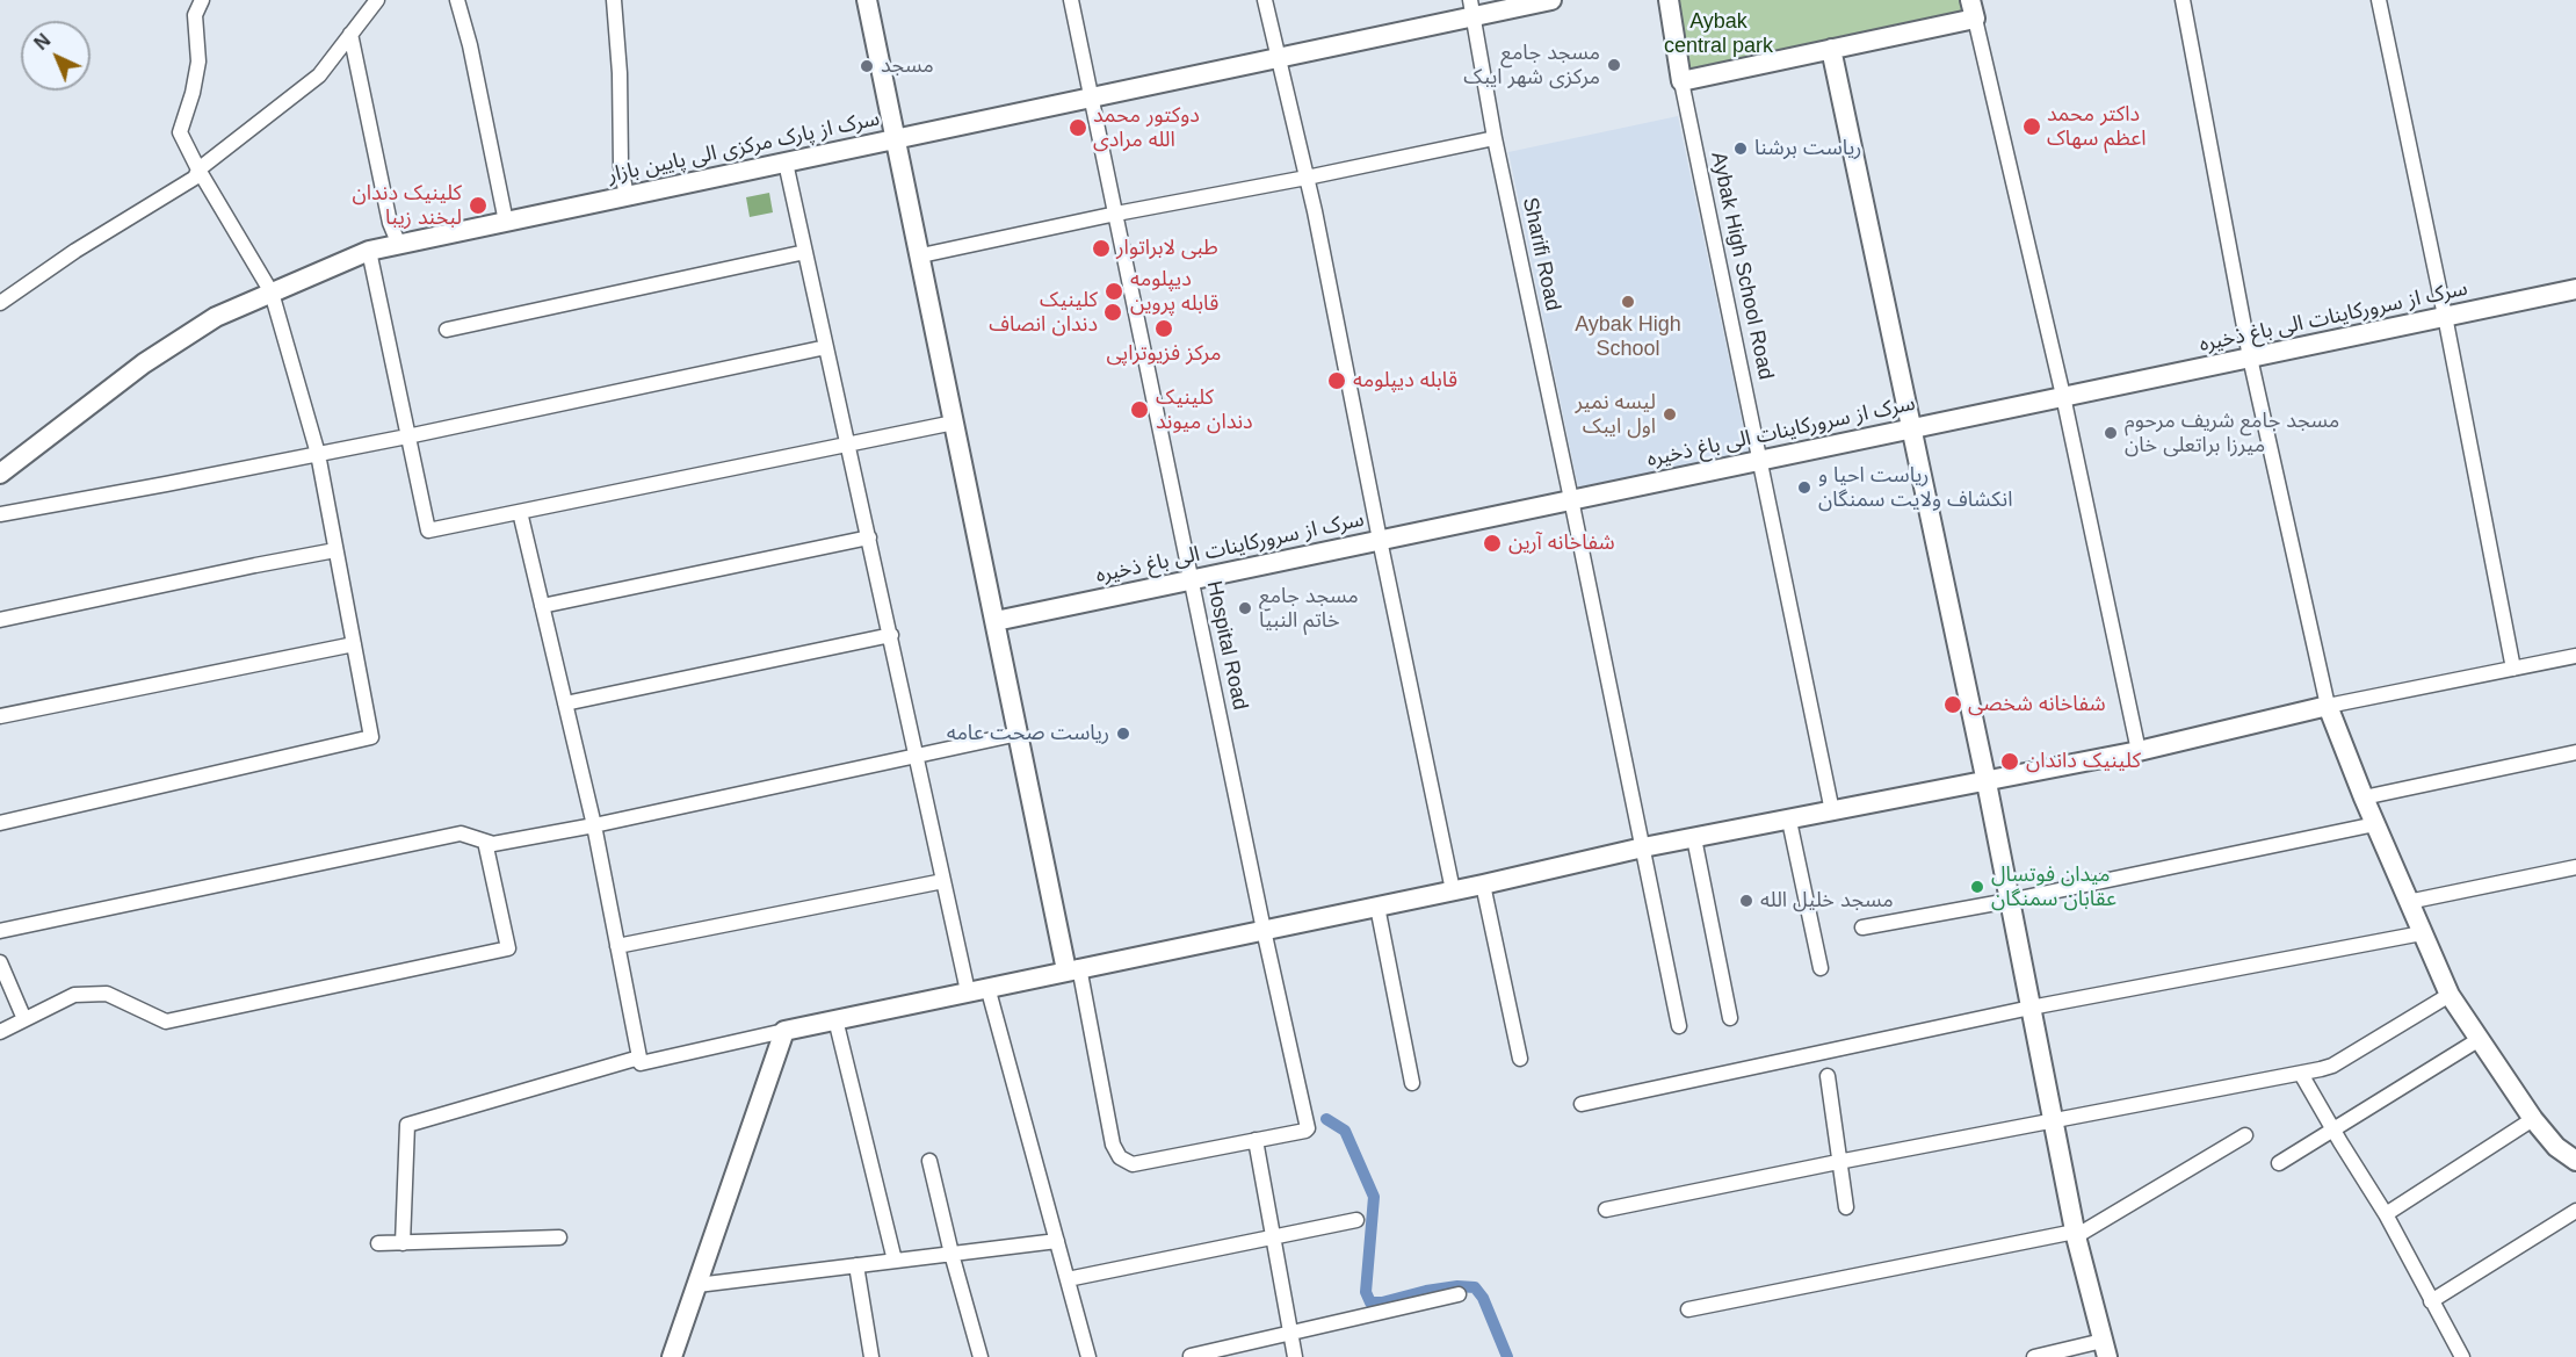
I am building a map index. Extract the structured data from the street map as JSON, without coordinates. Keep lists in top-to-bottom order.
{
  "streets": {
    "street": [
      "سرک از پارک مرکزی الی پایین بازار",
      "Sharifi Road",
      "Aybak High School Road",
      "سرک از سرورکاینات الی باغ ذخیره",
      "Hospital Road"
    ]
  },
  "crossings": [
    ["سرک از پارک مرکزی الی پایین بازار", "Sharifi Road"],
    ["سرک از پارک مرکزی الی پایین بازار", "Hospital Road"],
    ["Sharifi Road", "سرک از سرورکاینات الی باغ ذخیره"],
    ["Aybak High School Road", "سرک از سرورکاینات الی باغ ذخیره"],
    ["سرک از سرورکاینات الی باغ ذخیره", "Hospital Road"]
  ],
  "parks": ["Aybak central park"],
  "places": [
    "مسجد جامع مرکزی شهر ایبک",
    "مسجد",
    "داکتر محمد اعظم سهاک",
    "دوکتور محمد الله مرادی",
    "ریاست برشنا",
    "کلینیک دندان لبخند زیبا",
    "طبی لابراتوار",
    "دیپلومه قابله پروین",
    "Aybak High School",
    "کلینیک دندان انصاف",
    "مرکز فزیوتراپی",
    "قابله دیپلومه",
    "کلینیک دندان میوند",
    "لیسه نمیر اول ایبک",
    "مسجد جامع شریف مرحوم میرزا براتعلی خان",
    "ریاست احیا و انکشاف ولایت سمنگان",
    "شفاخانه آرین",
    "مسجد جامع خاتم النبیا",
    "شفاخانه شخصی",
    "ریاست صحت عامه",
    "کلینیک داندان",
    "میدان فوتسال عقابان سمنگان",
    "مسجد خلیل الله"
  ],
  "north": "top left"
}
